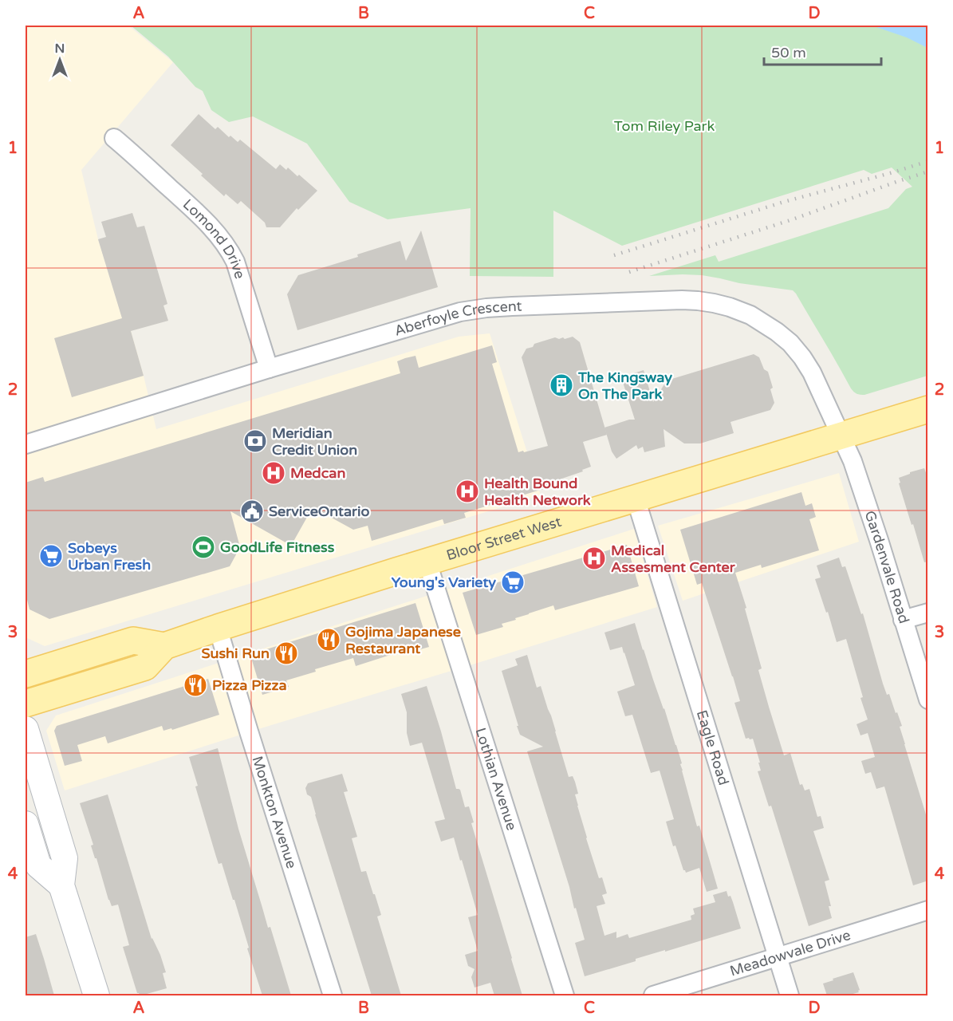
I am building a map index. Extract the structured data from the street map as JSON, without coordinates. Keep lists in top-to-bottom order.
{
  "streets": {
    "main road": ["Bloor Street West"],
    "street": [
      "Lomond Drive",
      "Aberfoyle Crescent",
      "Gardenvale Road",
      "Eagle Road",
      "Lothian Avenue",
      "Monkton Avenue",
      "Meadowvale Drive"
    ]
  },
  "crossings": [
    ["Lomond Drive", "Aberfoyle Crescent"],
    ["Aberfoyle Crescent", "Bloor Street West"],
    ["Aberfoyle Crescent", "Gardenvale Road"],
    ["Bloor Street West", "Gardenvale Road"],
    ["Bloor Street West", "Eagle Road"],
    ["Bloor Street West", "Lothian Avenue"],
    ["Bloor Street West", "Monkton Avenue"],
    ["Eagle Road", "Meadowvale Drive"]
  ],
  "parks": ["Tom Riley Park"],
  "places": {
    "building": ["The Kingsway On The Park"],
    "bank": ["Meridian Credit Union"],
    "hospital": ["Medcan", "Health Bound Health Network", "Medical Assesment Center"],
    "public building": ["ServiceOntario"],
    "sports": ["GoodLife Fitness"],
    "supermarket": ["Sobeys Urban Fresh", "Young's Variety"],
    "restaurant": ["Gojima Japanese Restaurant", "Sushi Run", "Pizza Pizza"]
  },
  "scale_bar": "50 m",
  "north": "top",
  "grid": {
    "columns": [
      "A",
      "B",
      "C",
      "D"
    ],
    "rows": [
      "1",
      "2",
      "3",
      "4"
    ]
  }
}
